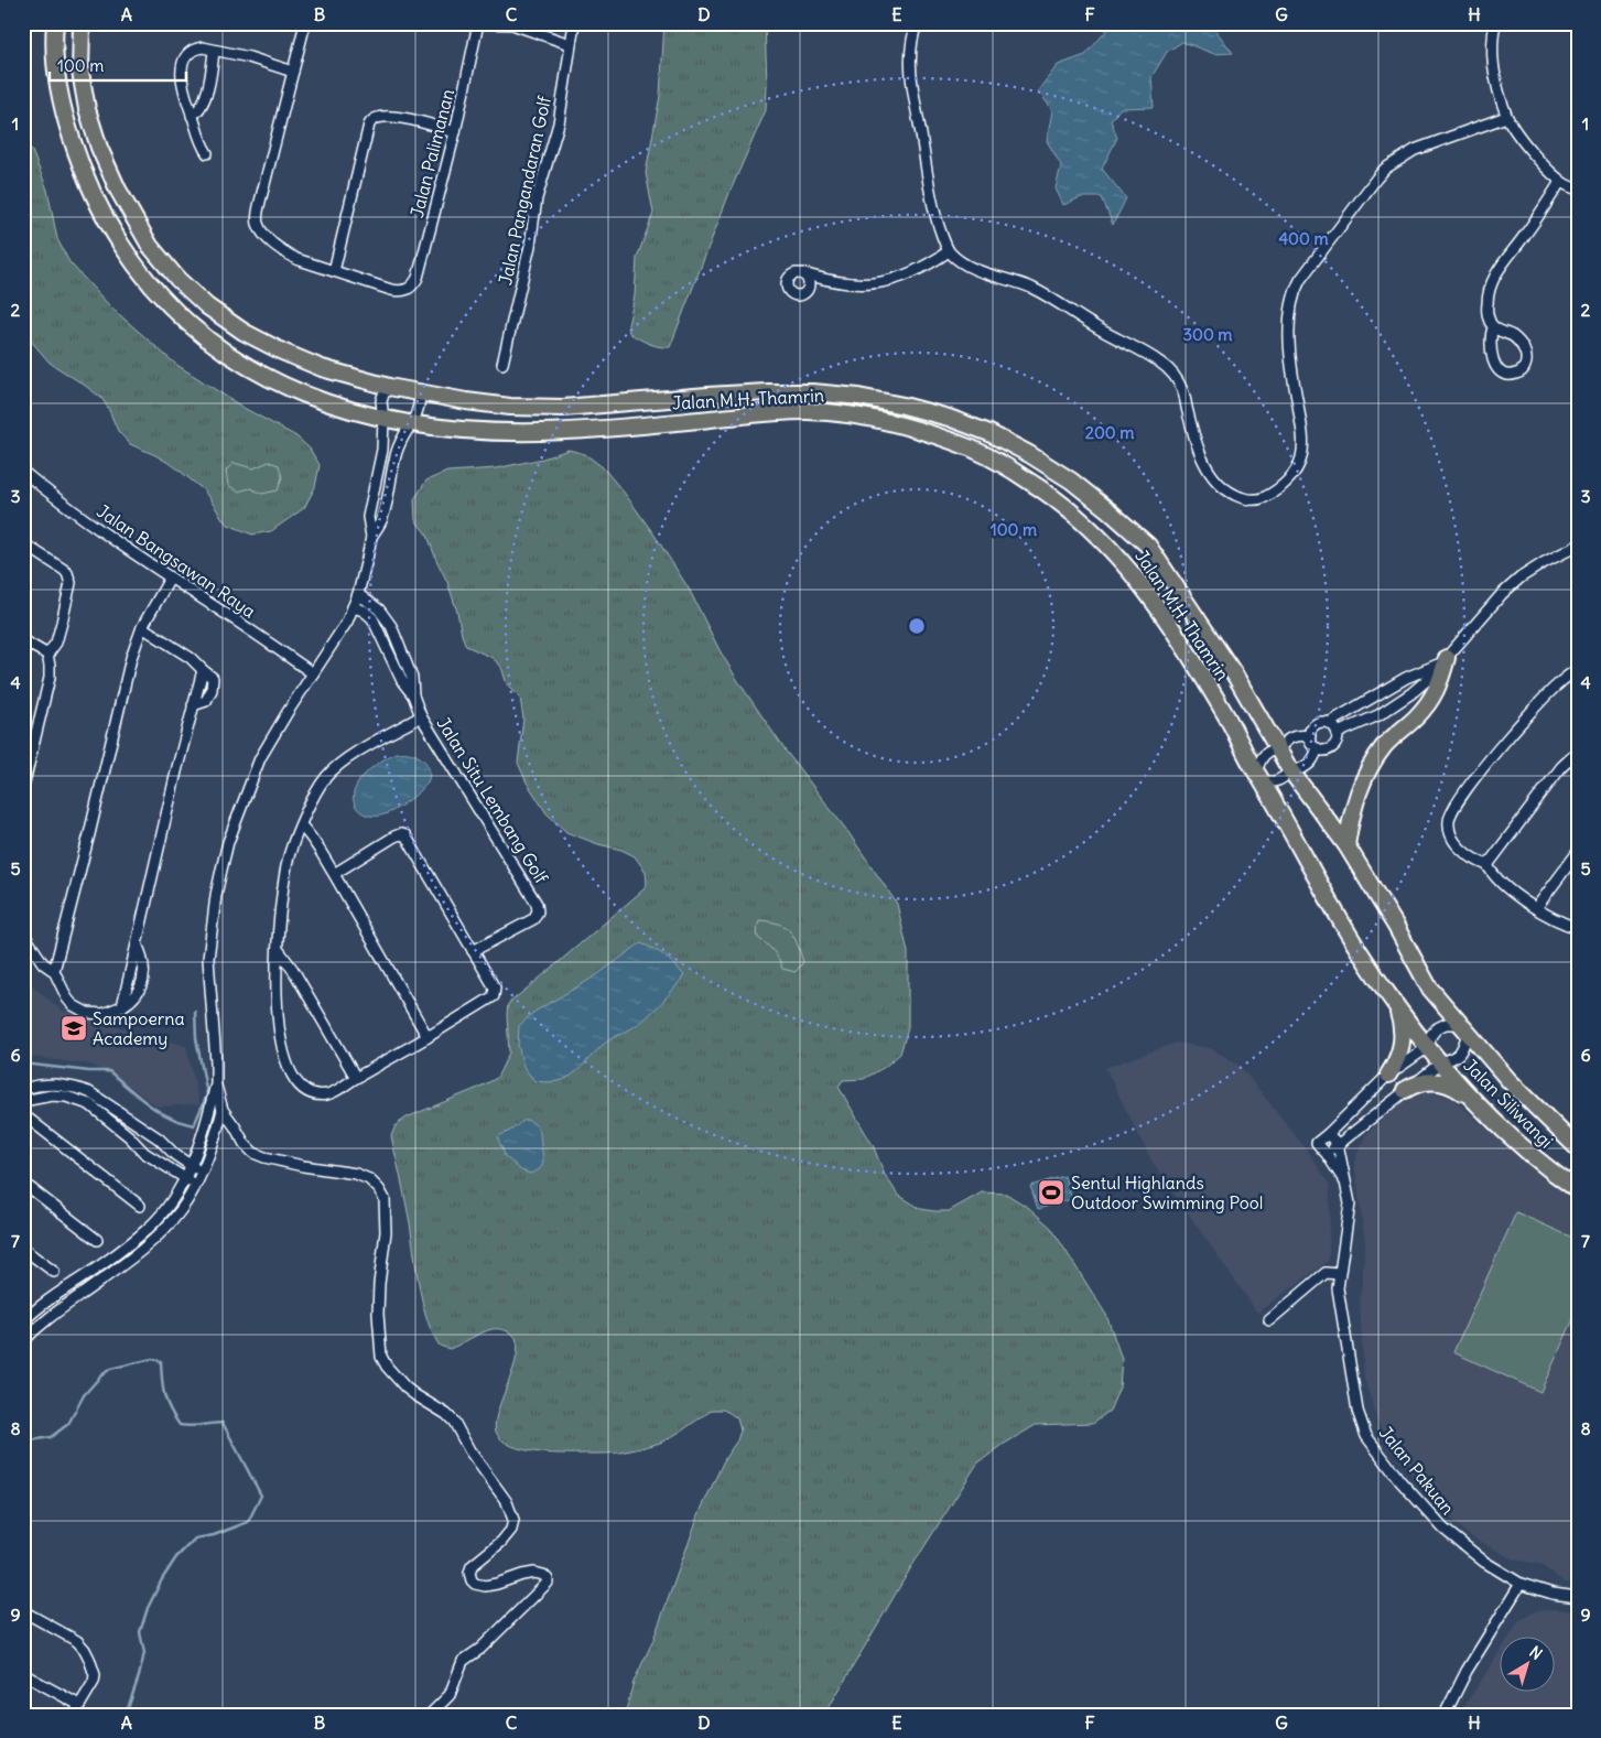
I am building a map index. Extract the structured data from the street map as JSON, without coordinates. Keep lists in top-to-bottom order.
{
  "streets": {
    "main road": ["Jalan M.H. Thamrin", "Jalan Siliwangi"],
    "street": [
      "Jalan Palimanan",
      "Jalan Pangandaran Golf",
      "Jalan Bangsawan Raya",
      "Jalan Situ Lembang Golf",
      "Jalan Pakuan"
    ]
  },
  "crossings": [
    ["Jalan M.H. Thamrin", "Jalan Siliwangi"]
  ],
  "places": {
    "school or university": ["Sampoerna Academy"],
    "sports": ["Sentul Highlands Outdoor Swimming Pool"]
  },
  "scale_bar": "100 m",
  "north": "top right",
  "grid": {
    "columns": [
      "A",
      "B",
      "C",
      "D",
      "E",
      "F",
      "G",
      "H"
    ],
    "rows": [
      "1",
      "2",
      "3",
      "4",
      "5",
      "6",
      "7",
      "8",
      "9"
    ]
  },
  "rings": [
    "400 m",
    "300 m",
    "200 m",
    "100 m"
  ]
}
